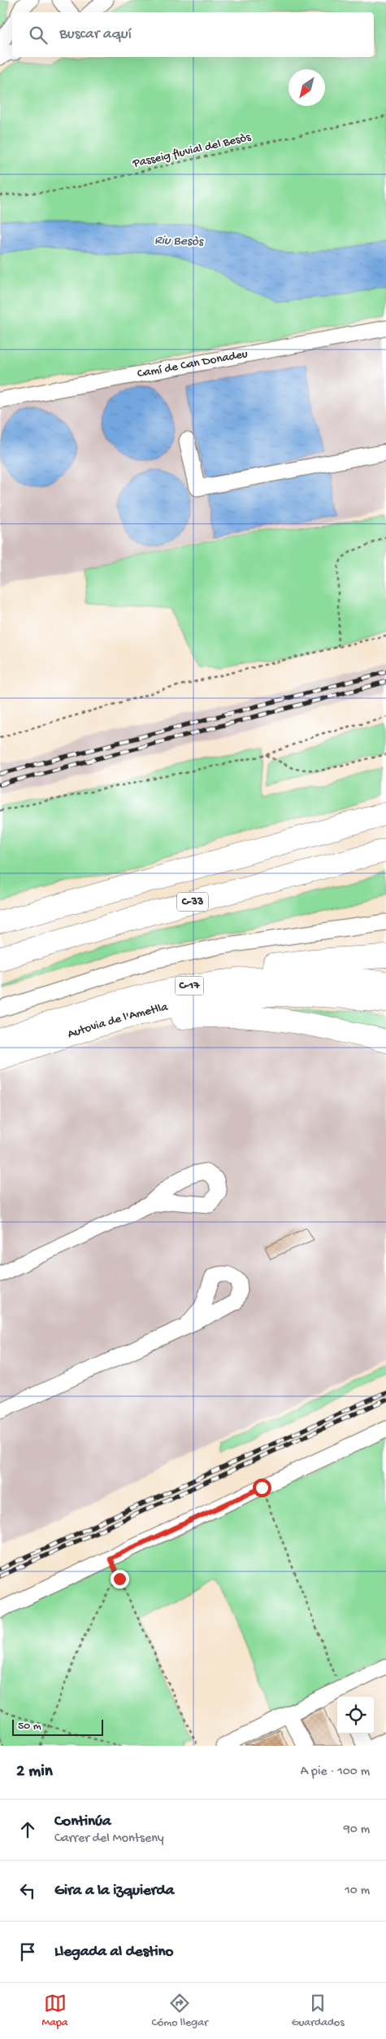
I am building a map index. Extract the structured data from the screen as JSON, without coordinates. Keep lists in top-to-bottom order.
{
  "streets": {
    "highway": ["C-33", "C-17", "Autovia de l'Ametlla"],
    "street": ["Camí de Can Donadeu"],
    "path": ["Passeig fluvial del Besòs"]
  },
  "water": ["Riu Besòs"],
  "scale_bar": "50 m",
  "north": "bottom left",
  "page": {
    "search": "Buscar aquí",
    "scale": "50 m",
    "heading": ["2 min", "A pie · 100 m"],
    "list": [
      ["Continúa", "Carrer del Montseny", "90 m"],
      ["Gira a la izquierda", "10 m"],
      "Llegada al destino"
    ],
    "nav": ["Mapa", "Cómo llegar", "Guardados"]
  }
}
